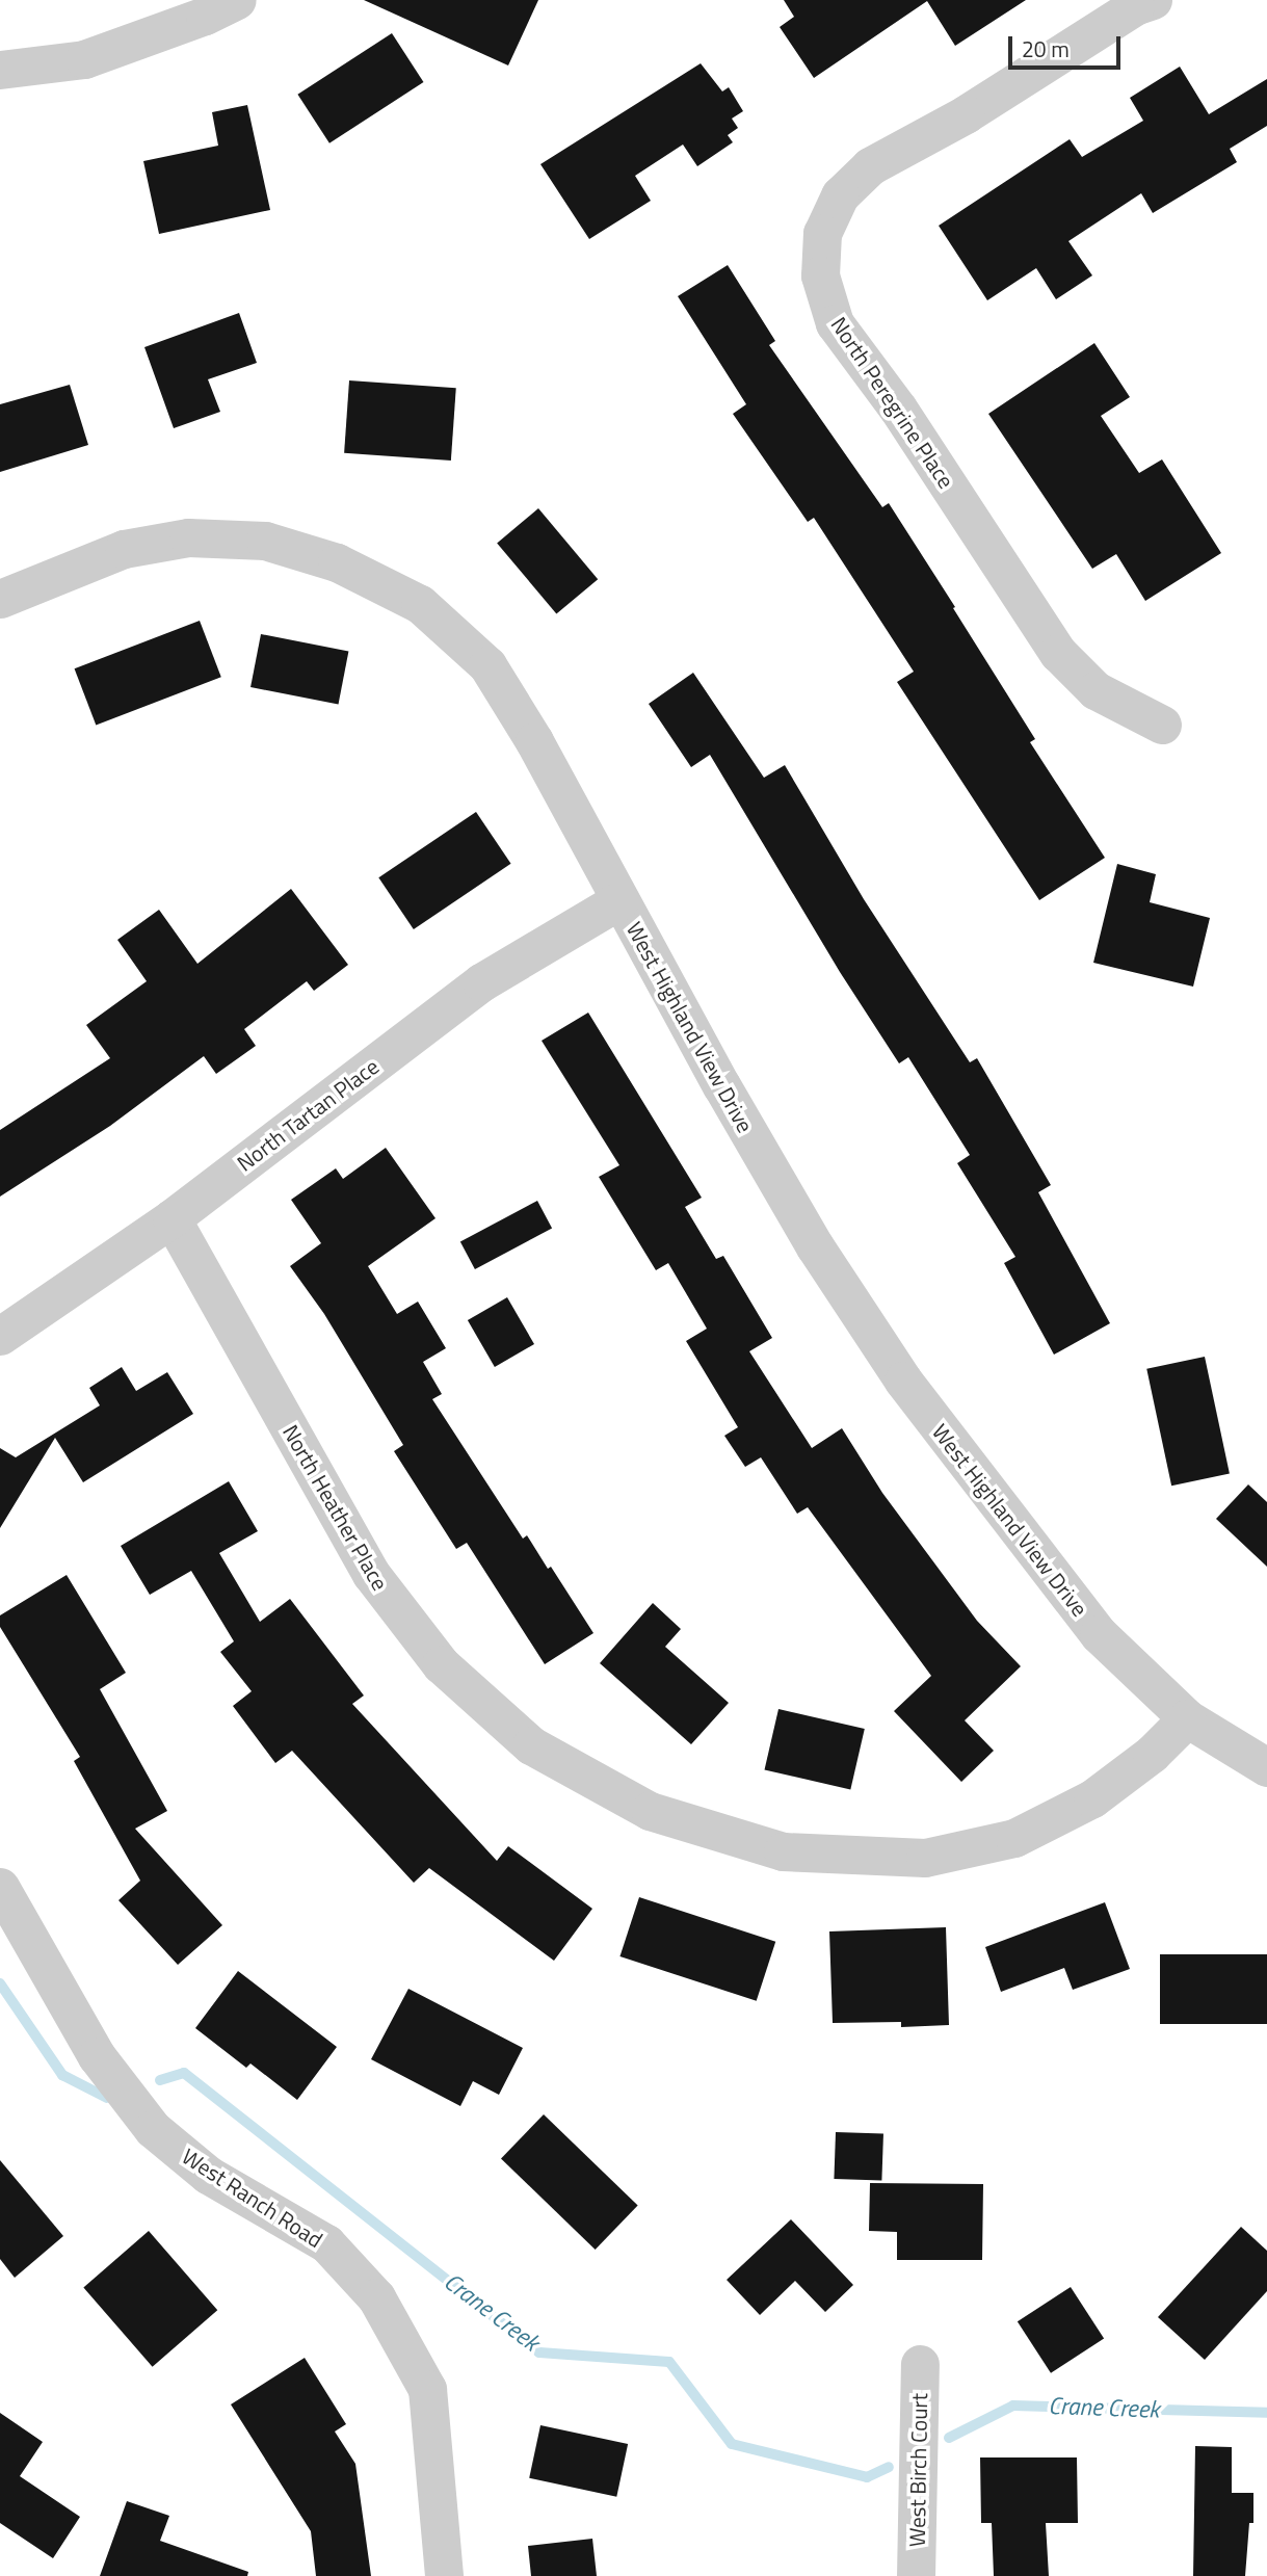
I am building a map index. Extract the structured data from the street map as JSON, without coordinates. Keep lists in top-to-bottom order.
{
  "streets": {
    "street": [
      "North Peregrine Place",
      "West Highland View Drive",
      "North Tartan Place",
      "North Heather Place",
      "West Ranch Road",
      "West Birch Court"
    ]
  },
  "crossings": [
    ["West Highland View Drive", "North Tartan Place"],
    ["West Highland View Drive", "North Heather Place"],
    ["North Tartan Place", "North Heather Place"]
  ],
  "water": ["Crane Creek"],
  "scale_bar": "20 m"
}
